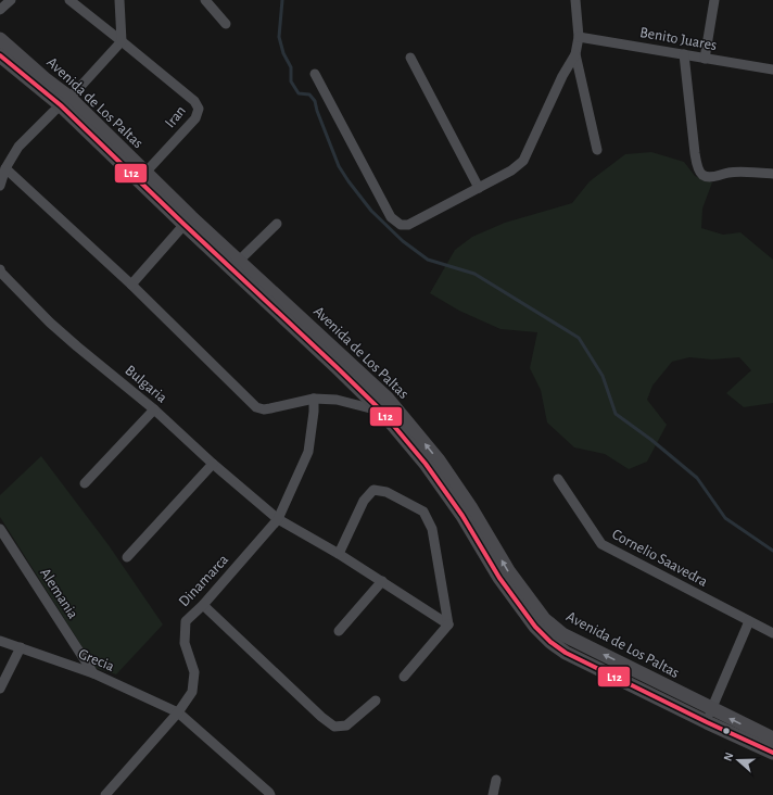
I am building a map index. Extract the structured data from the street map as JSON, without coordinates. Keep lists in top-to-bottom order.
{
  "streets": {
    "main road": ["Avenida de Los Paltas"],
    "street": [
      "Benito Juares",
      "Iran",
      "Bulgaria",
      "Cornelio Saavedra",
      "Dinamarca",
      "Alemania",
      "Grecia"
    ]
  },
  "crossings": [
    ["Avenida de Los Paltas", "Iran"],
    ["Bulgaria", "Dinamarca"],
    ["Dinamarca", "Grecia"],
    ["Alemania", "Grecia"]
  ],
  "lines": ["transit line L12"],
  "north": "left"
}
